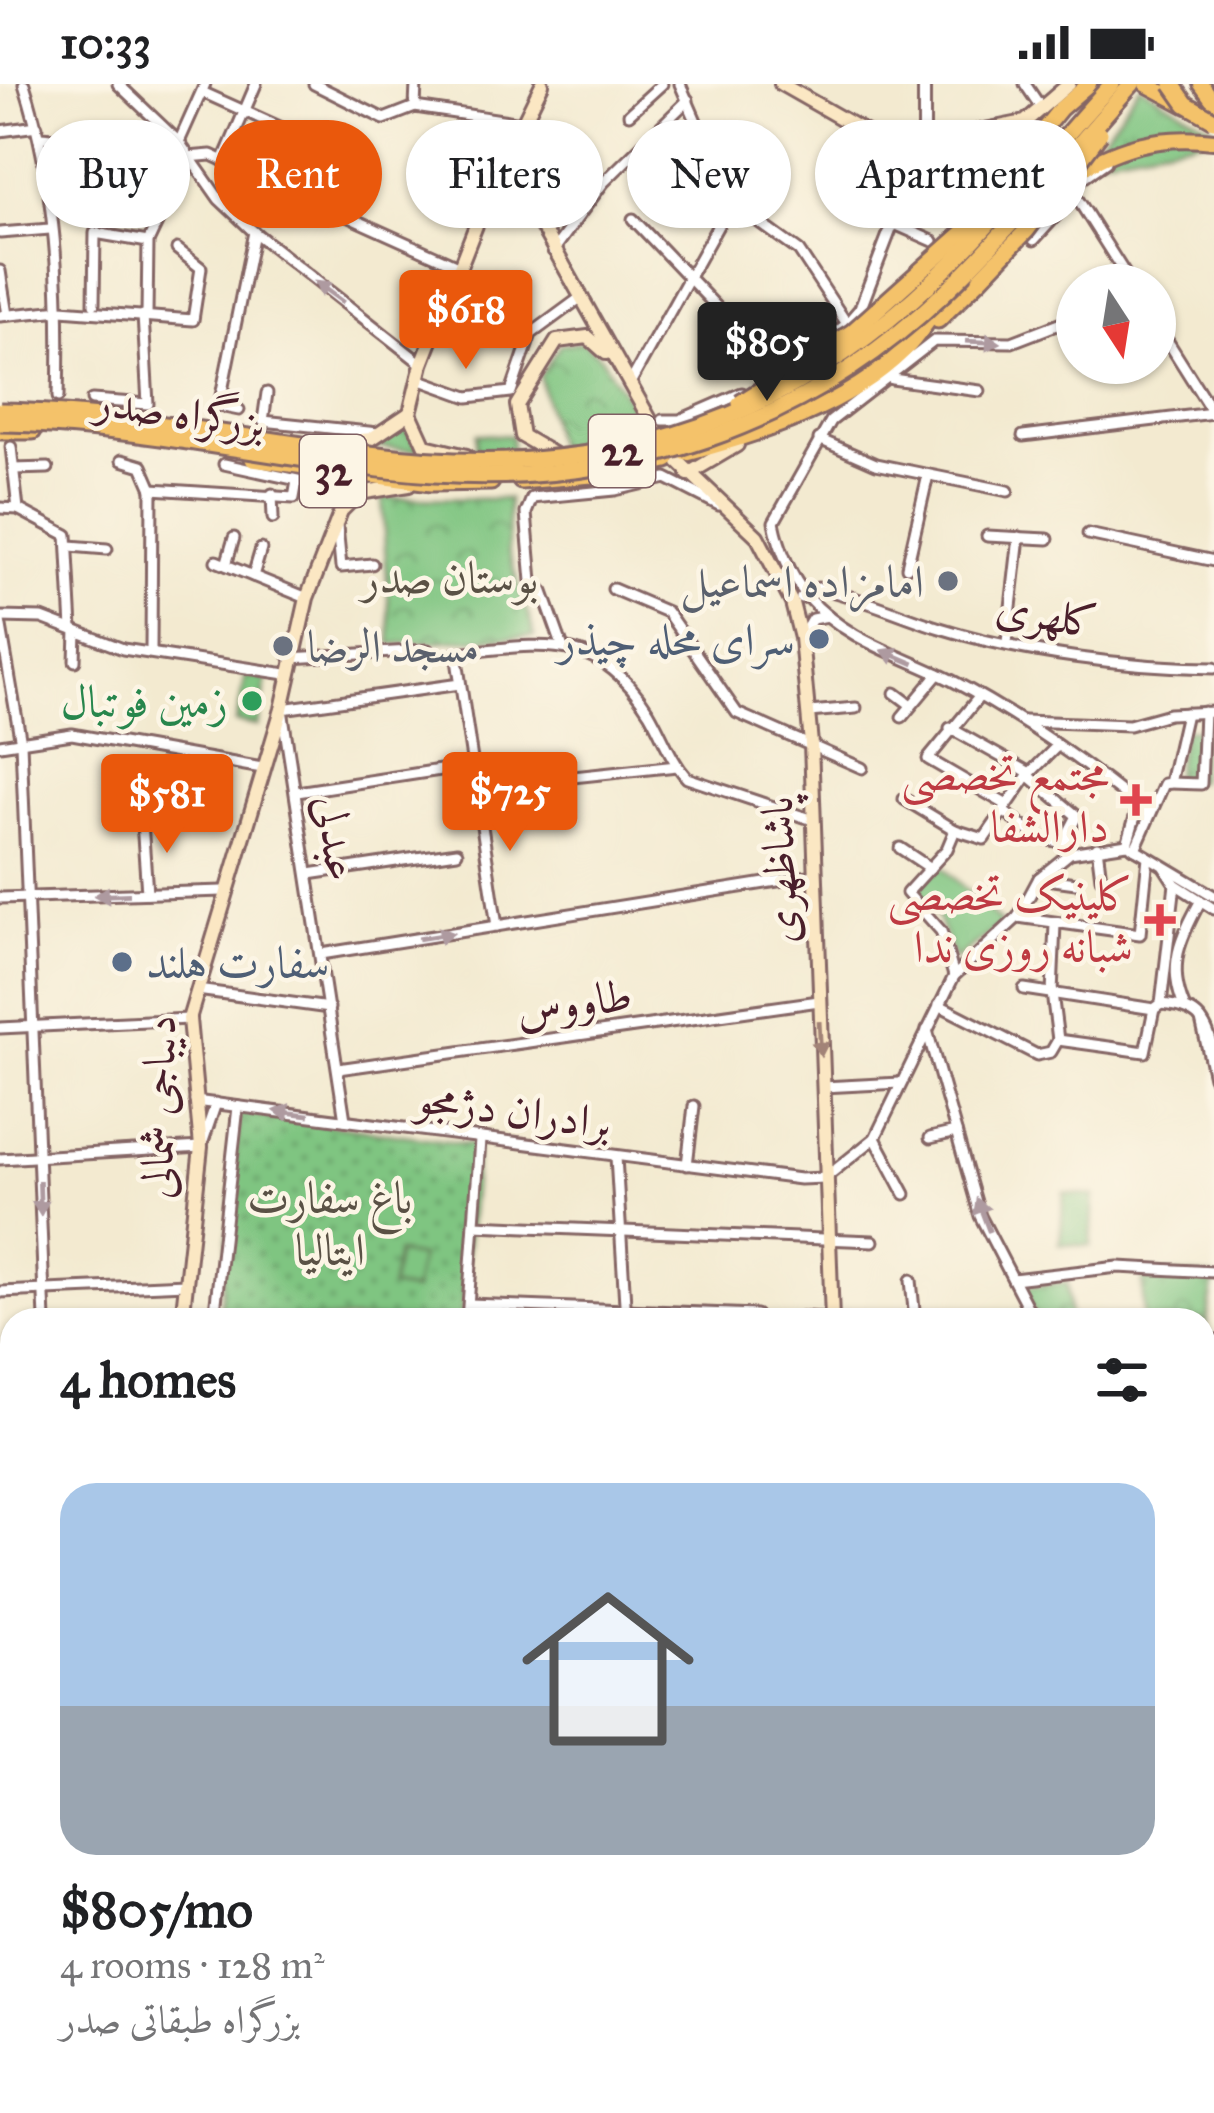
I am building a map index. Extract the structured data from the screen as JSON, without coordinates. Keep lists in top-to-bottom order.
{
  "streets": {
    "highway": ["بزرگراه صدر", "22", "32"],
    "main road": ["پاشاظهری", "دیباجی شمالی"],
    "street": [
      "کلهری",
      "عبدلی",
      "طاووس",
      "برادران دژمجو"
    ]
  },
  "crossings": [
    ["بزرگراه صدر", "22"],
    ["بزرگراه صدر", "پاشاظهری"],
    ["بزرگراه صدر", "دیباجی شمالی"],
    ["عبدلی", "طاووس"],
    ["عبدلی", "دیباجی شمالی"],
    ["عبدلی", "برادران دژمجو"],
    ["پاشاظهری", "طاووس"],
    ["پاشاظهری", "برادران دژمجو"],
    ["دیباجی شمالی", "برادران دژمجو"]
  ],
  "parks": ["بوستان صدر", "باغ سفارت ایتالیا"],
  "places": {
    "other": [
      "امامزاده اسماعیل",
      "سرای محله چیذر",
      "مسجد الرضا",
      "زمین فوتبال",
      "سفارت هلند"
    ],
    "health": ["مجتمع تخصصی دارالشفا", "کلینیک تخصصی شبانه روزی ندا"]
  },
  "north": "bottom",
  "page": {
    "status": "10:33",
    "chip": [
      "Buy",
      "Rent",
      "Filters",
      "New",
      "Apartment"
    ],
    "price": [
      "$618",
      "$805",
      "$725",
      "$581"
    ],
    "heading": "4 homes",
    "list": [
      {
        "name": "$805/mo",
        "note": "4 rooms · 128 m² · بزرگراه طبقاتی صدر"
      }
    ]
  }
}
